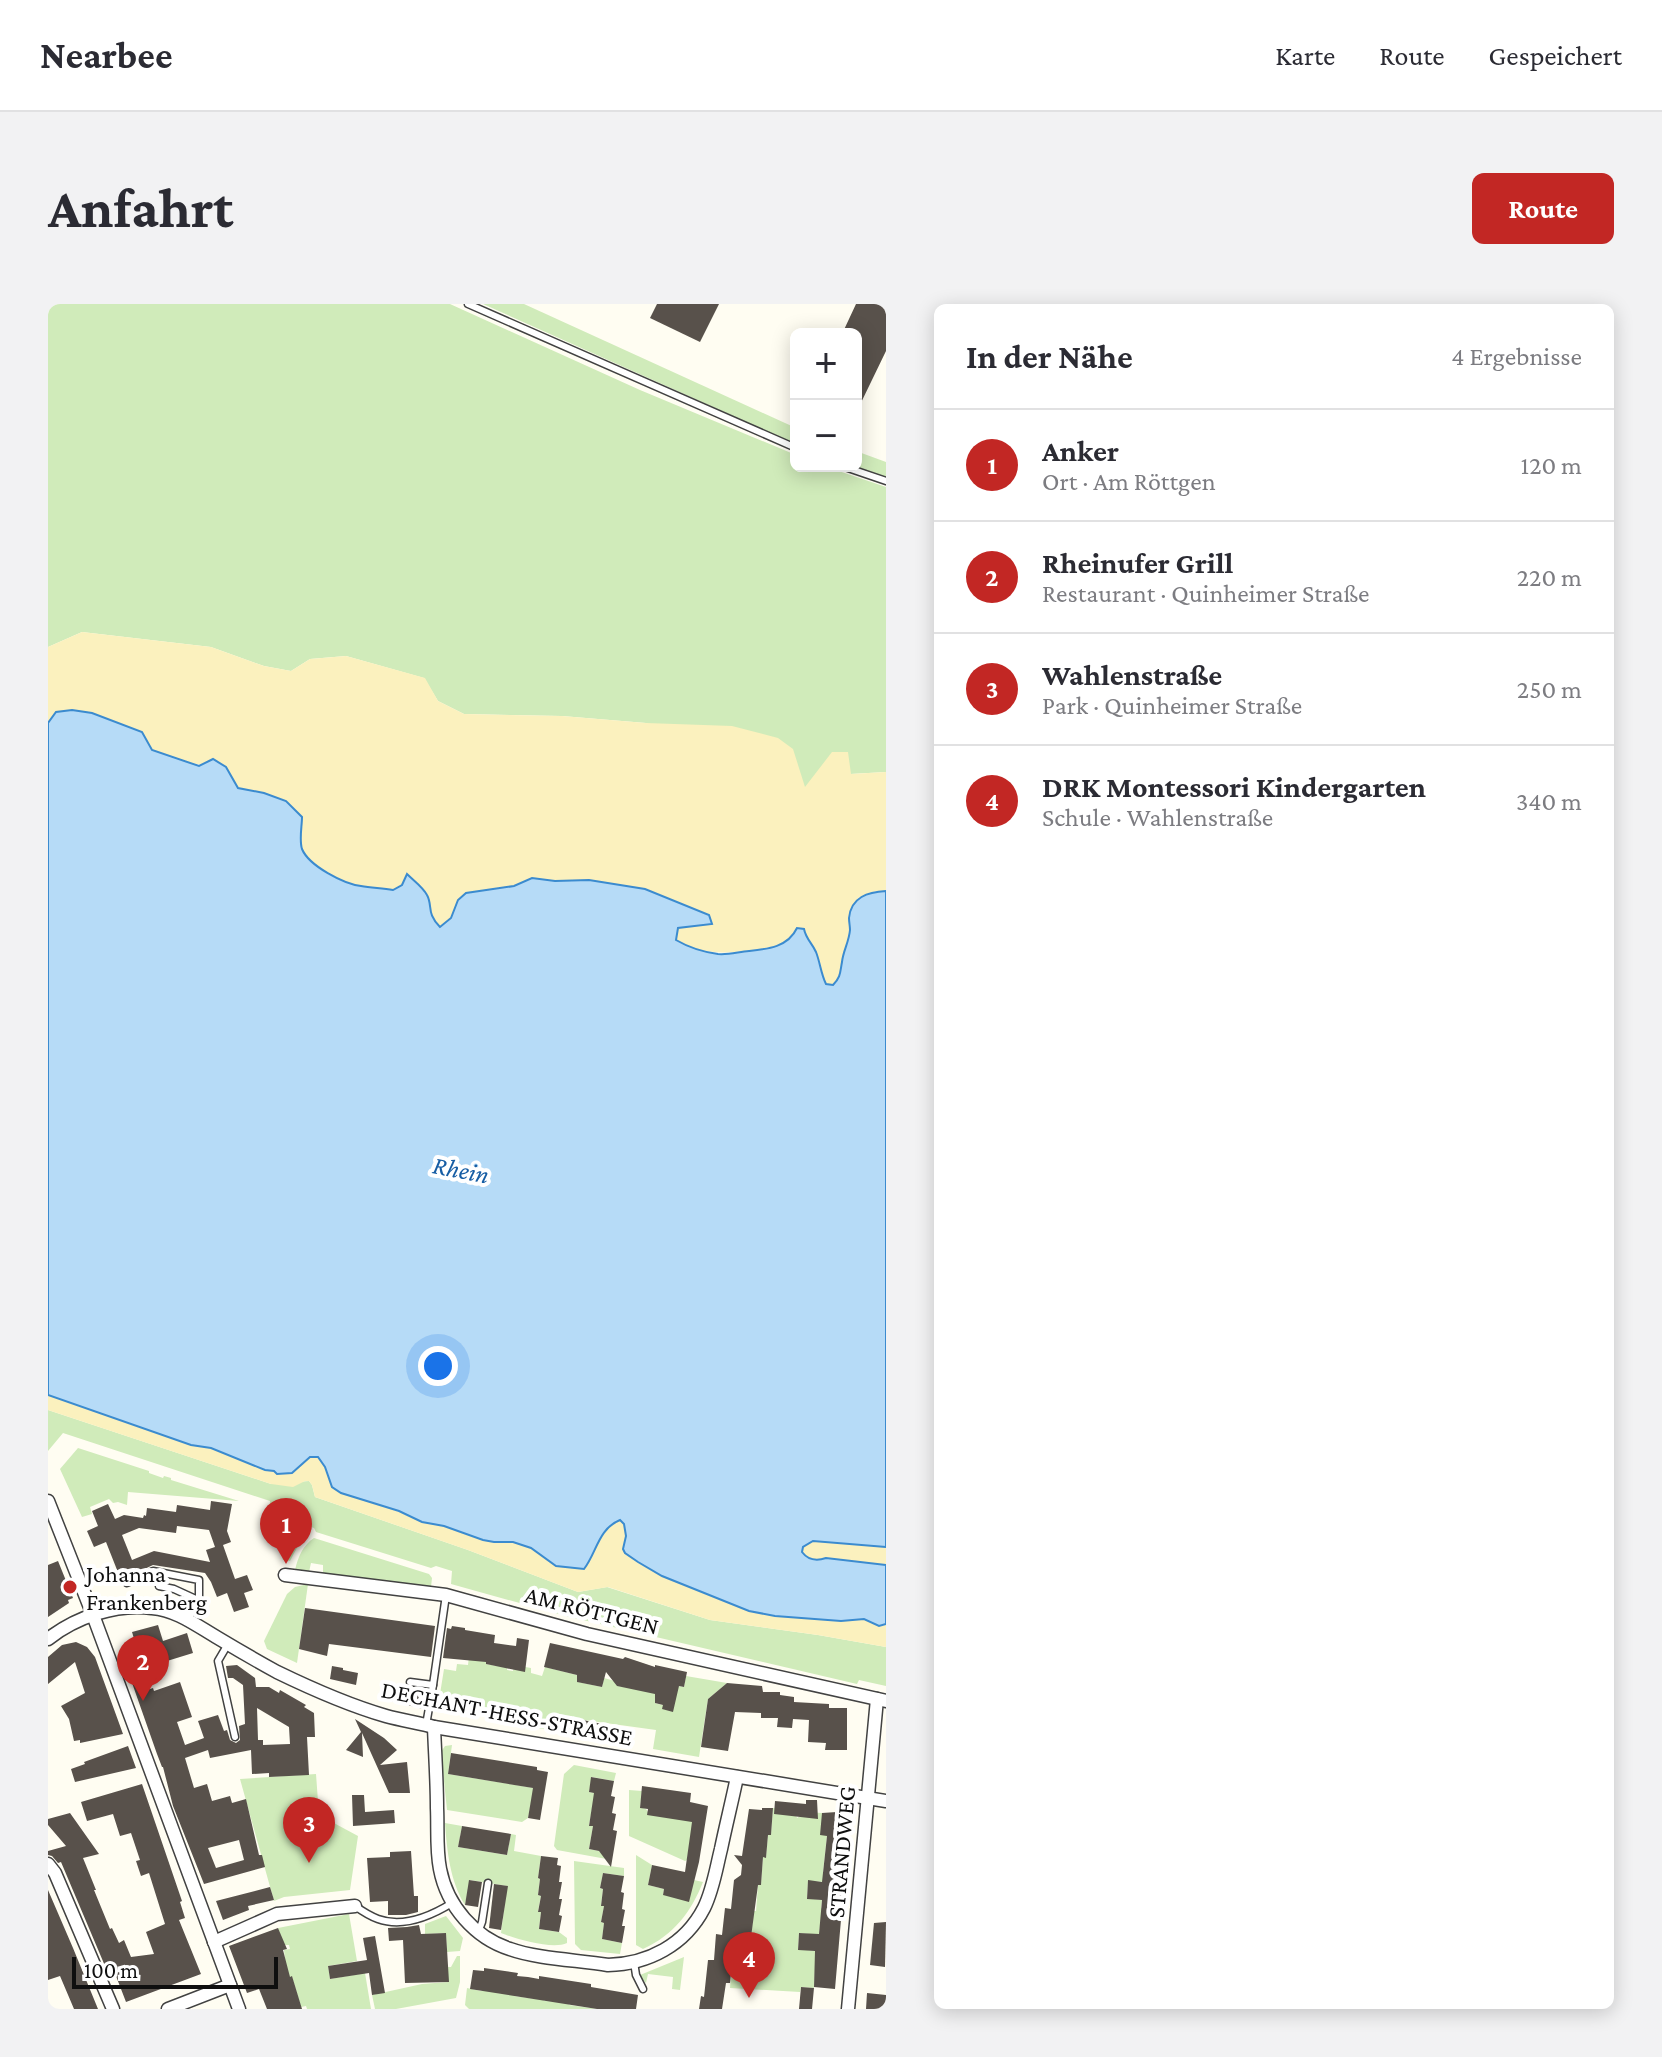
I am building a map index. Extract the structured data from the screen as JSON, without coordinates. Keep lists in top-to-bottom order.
{
  "streets": {
    "street": ["AM RÖTTGEN", "DECHANT-HESS-STRASSE", "STRANDWEG"]
  },
  "crossings": [
    ["AM RÖTTGEN", "STRANDWEG"],
    ["DECHANT-HESS-STRASSE", "STRANDWEG"]
  ],
  "water": ["Rhein"],
  "places": ["Johanna Frankenberg"],
  "scale_bar": "100 m",
  "page": {
    "header": "Nearbee",
    "nav": ["Karte", "Route", "Gespeichert"],
    "buttons": "Route",
    "title": "Anfahrt",
    "heading": ["In der Nähe", "4 Ergebnisse"],
    "map_buttons": ["+", "−"],
    "list": [
      {
        "mark": "1",
        "name": "Anker",
        "note": "Ort · Am Röttgen",
        "value": "120 m"
      },
      {
        "mark": "2",
        "name": "Rheinufer Grill",
        "note": "Restaurant · Quinheimer Straße",
        "value": "220 m"
      },
      {
        "mark": "3",
        "name": "Wahlenstraße",
        "note": "Park · Quinheimer Straße",
        "value": "250 m"
      },
      {
        "mark": "4",
        "name": "DRK Montessori Kindergarten",
        "note": "Schule · Wahlenstraße",
        "value": "340 m"
      }
    ],
    "pins": [
      "1",
      "2",
      "3",
      "4"
    ],
    "scale": "100 m"
  }
}
